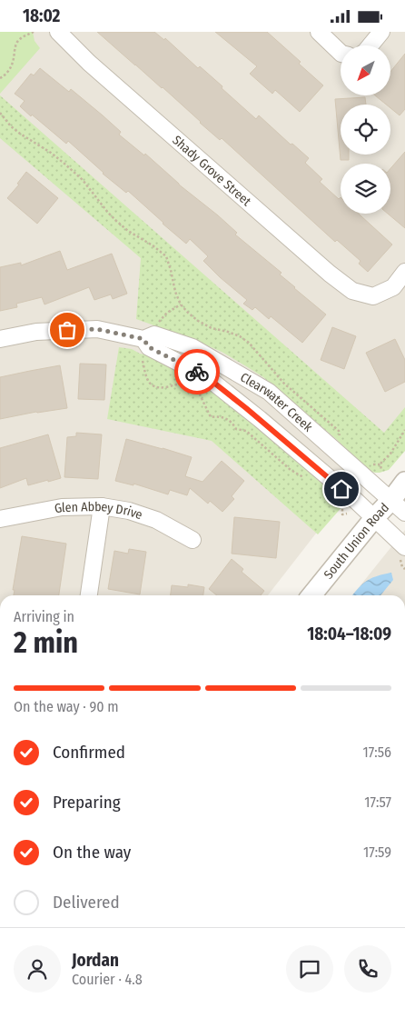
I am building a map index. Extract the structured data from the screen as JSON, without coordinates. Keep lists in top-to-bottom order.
{
  "streets": {
    "street": [
      "Shady Grove Street",
      "Clearwater Creek",
      "Glen Abbey Drive",
      "South Union Road"
    ]
  },
  "crossings": [
    ["Clearwater Creek", "South Union Road"]
  ],
  "north": "bottom left",
  "page": {
    "status": "18:02",
    "heading": ["2 min", "Arriving in", "18:04–18:09"],
    "panel": ["Jordan", "Courier · 4.8"],
    "bar": "On the way · 90 m",
    "list": [
      ["Confirmed", "17:56"],
      ["Preparing", "17:57"],
      ["On the way", "17:59"],
      "Delivered"
    ]
  }
}
